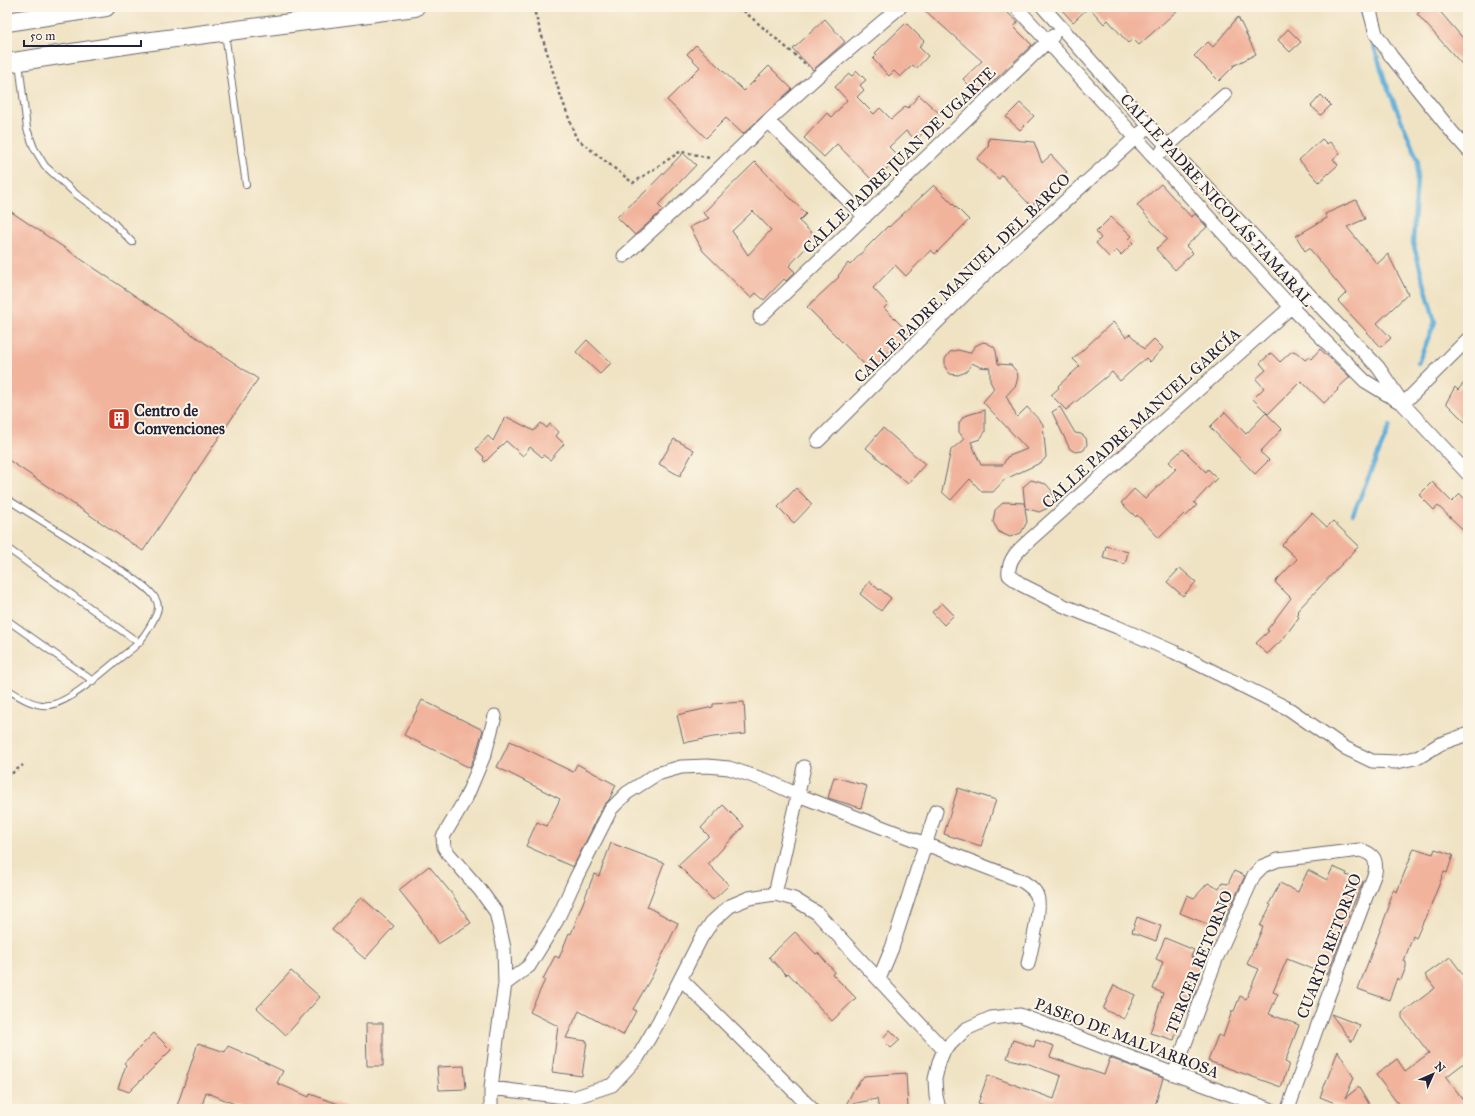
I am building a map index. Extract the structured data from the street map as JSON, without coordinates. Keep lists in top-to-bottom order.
{
  "streets": {
    "street": [
      "CALLE PADRE JUAN DE UGARTE",
      "CALLE PADRE NICOLÁS TAMARAL",
      "CALLE PADRE MANUEL DEL BARCO",
      "CALLE PADRE MANUEL GARCÍA",
      "CUARTO RETORNO",
      "TERCER RETORNO",
      "PASEO DE MALVARROSA"
    ]
  },
  "crossings": [
    ["CALLE PADRE JUAN DE UGARTE", "CALLE PADRE NICOLÁS TAMARAL"],
    ["CALLE PADRE NICOLÁS TAMARAL", "CALLE PADRE MANUEL DEL BARCO"],
    ["CALLE PADRE NICOLÁS TAMARAL", "CALLE PADRE MANUEL GARCÍA"],
    ["CUARTO RETORNO", "TERCER RETORNO"],
    ["TERCER RETORNO", "PASEO DE MALVARROSA"]
  ],
  "places": {
    "building": ["Centro de Convenciones"]
  },
  "scale_bar": "50 m",
  "north": "top right"
}
